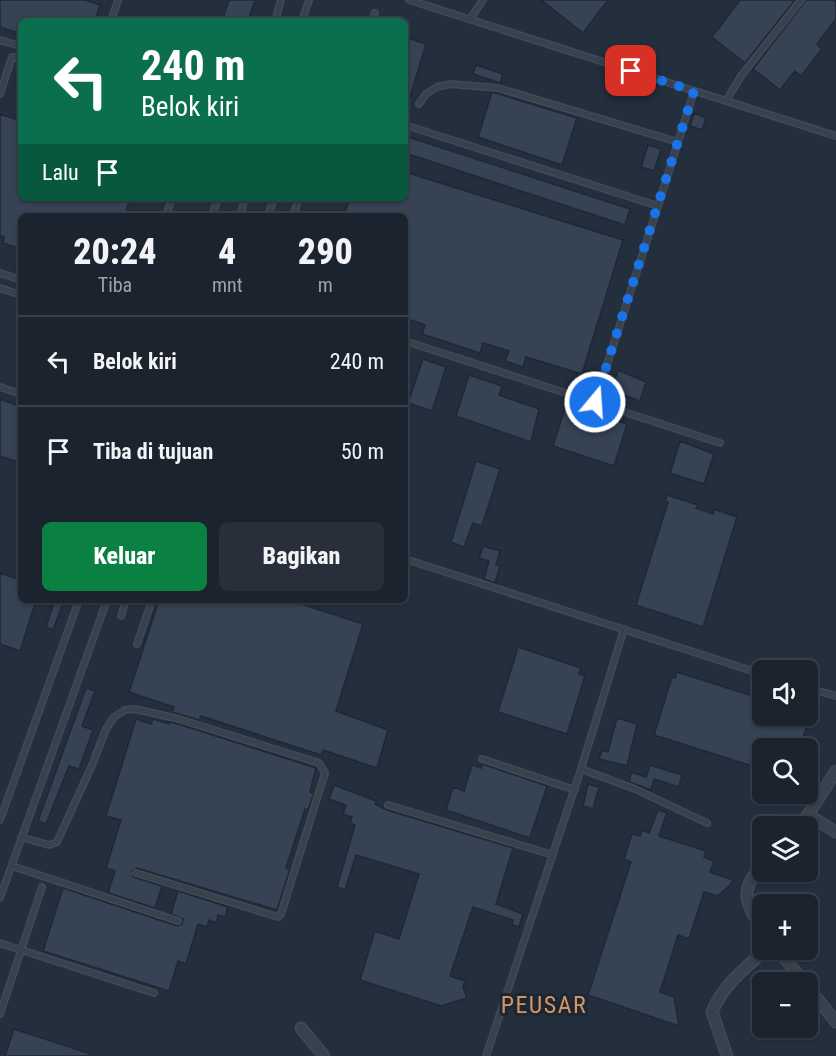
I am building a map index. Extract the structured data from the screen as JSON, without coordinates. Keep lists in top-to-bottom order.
{
  "districts": ["PEUSAR"],
  "page": {
    "turn": ["240 m", "Belok kiri"],
    "then": "Lalu",
    "eta": [
      "20:24",
      "Tiba",
      "4",
      "mnt",
      "290",
      "m"
    ],
    "list": [
      {
        "name": "Belok kiri",
        "value": "240 m"
      },
      {
        "name": "Tiba di tujuan",
        "value": "50 m"
      }
    ],
    "buttons": ["Keluar", "Bagikan"],
    "map_buttons": ["+", "−"]
  }
}
